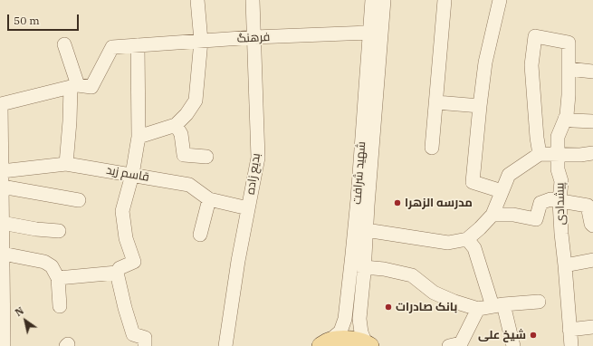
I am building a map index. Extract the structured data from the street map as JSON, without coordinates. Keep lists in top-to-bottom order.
{
  "streets": {
    "street": [
      "فرهنگ",
      "شهید شرافت",
      "قاسم زید",
      "بدیع زاده",
      "پیشدادی"
    ]
  },
  "crossings": [
    ["فرهنگ", "شهید شرافت"],
    ["فرهنگ", "بدیع زاده"],
    ["قاسم زید", "بدیع زاده"]
  ],
  "places": ["مدرسه الزهرا", "بانک صادرات", "شیخ علی"],
  "scale_bar": "50 m",
  "north": "top left"
}
